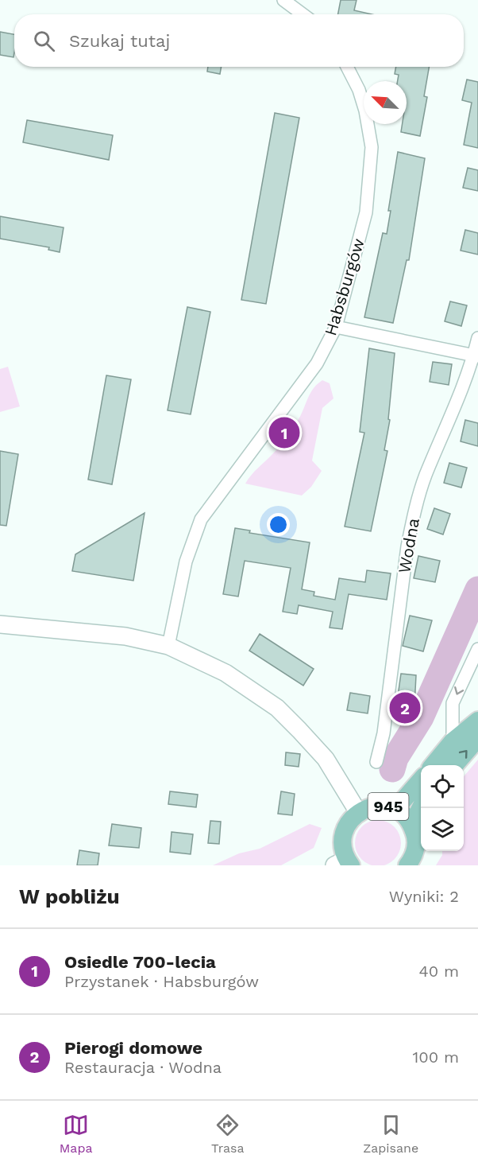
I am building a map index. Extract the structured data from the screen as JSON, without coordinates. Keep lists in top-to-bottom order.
{
  "streets": {
    "main road": ["945"],
    "street": ["Habsburgów", "Wodna"]
  },
  "north": "top left",
  "page": {
    "search": "Szukaj tutaj",
    "pins": ["1", "2"],
    "heading": ["W pobliżu", "Wyniki: 2"],
    "list": [
      {
        "mark": "1",
        "name": "Osiedle 700-lecia",
        "note": "Przystanek · Habsburgów",
        "value": "40 m"
      },
      {
        "mark": "2",
        "name": "Pierogi domowe",
        "note": "Restauracja · Wodna",
        "value": "100 m"
      }
    ],
    "nav": ["Mapa", "Trasa", "Zapisane"]
  }
}
